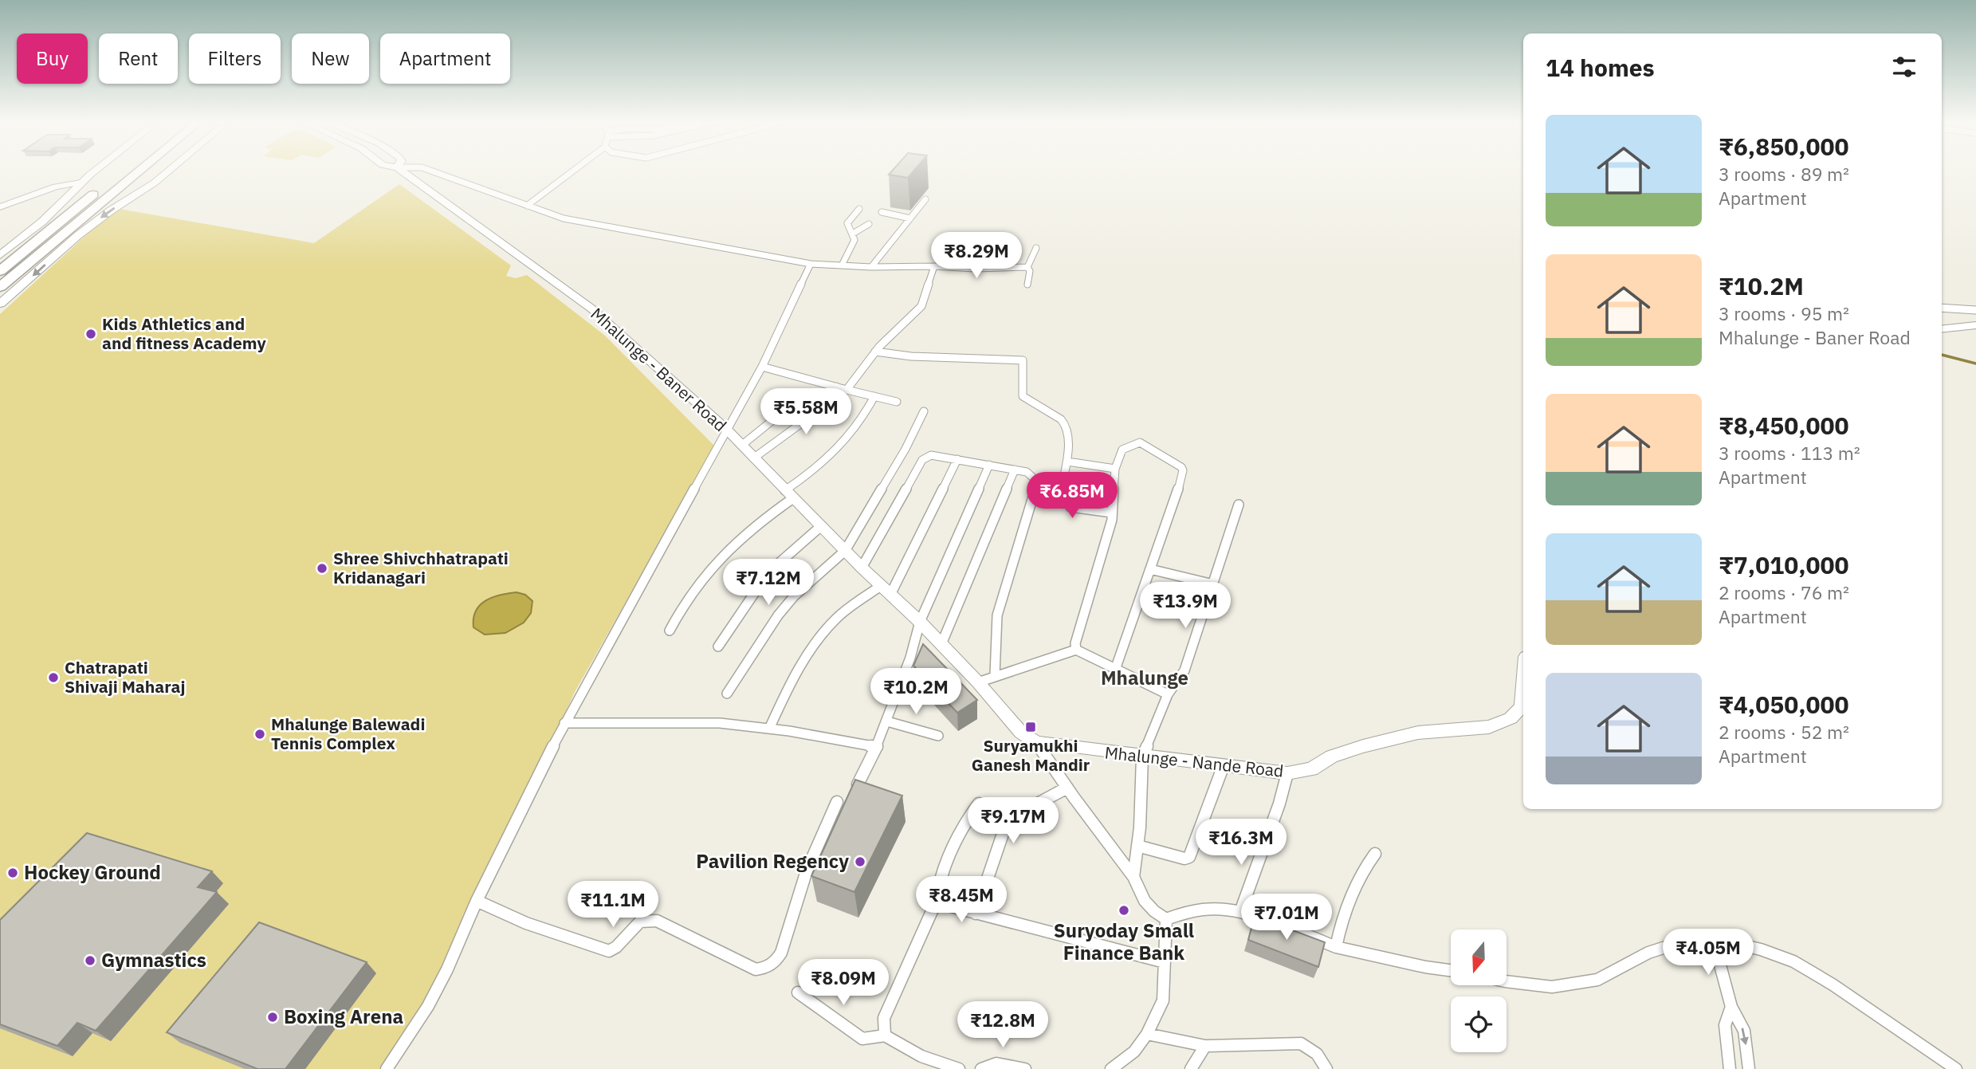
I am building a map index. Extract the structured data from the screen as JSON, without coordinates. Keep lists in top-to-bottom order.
{
  "streets": {
    "main road": ["Mhalunge - Baner Road", "Mhalunge - Nande Road"]
  },
  "crossings": [
    ["Mhalunge - Baner Road", "Mhalunge - Nande Road"]
  ],
  "districts": ["Mhalunge"],
  "places": {
    "other": [
      "Kids Athletics and and fitness Academy",
      "Shree Shivchhatrapati Kridanagari",
      "Chatrapati Shivaji Maharaj",
      "Mhalunge Balewadi Tennis Complex",
      "Pavilion Regency",
      "Hockey Ground",
      "Suryoday Small Finance Bank",
      "Gymnastics",
      "Boxing Arena"
    ],
    "transit": ["Suryamukhi Ganesh Mandir"]
  },
  "north": "bottom",
  "page": {
    "chip": [
      "Buy",
      "Rent",
      "Filters",
      "New",
      "Apartment"
    ],
    "heading": "14 homes",
    "list": [
      {
        "name": "₹6,850,000",
        "note": "3 rooms · 89 m² · Apartment"
      },
      {
        "name": "₹10.2M",
        "note": "3 rooms · 95 m² · Mhalunge - Baner Road"
      },
      {
        "name": "₹8,450,000",
        "note": "3 rooms · 113 m² · Apartment"
      },
      {
        "name": "₹7,010,000",
        "note": "2 rooms · 76 m² · Apartment"
      },
      {
        "name": "₹4,050,000",
        "note": "2 rooms · 52 m² · Apartment"
      }
    ],
    "price": [
      "₹8.29M",
      "₹5.58M",
      "₹6.85M",
      "₹7.12M",
      "₹13.9M",
      "₹10.2M",
      "₹9.17M",
      "₹16.3M",
      "₹8.45M",
      "₹11.1M",
      "₹7.01M",
      "₹4.05M",
      "₹8.09M",
      "₹12.8M"
    ]
  }
}
